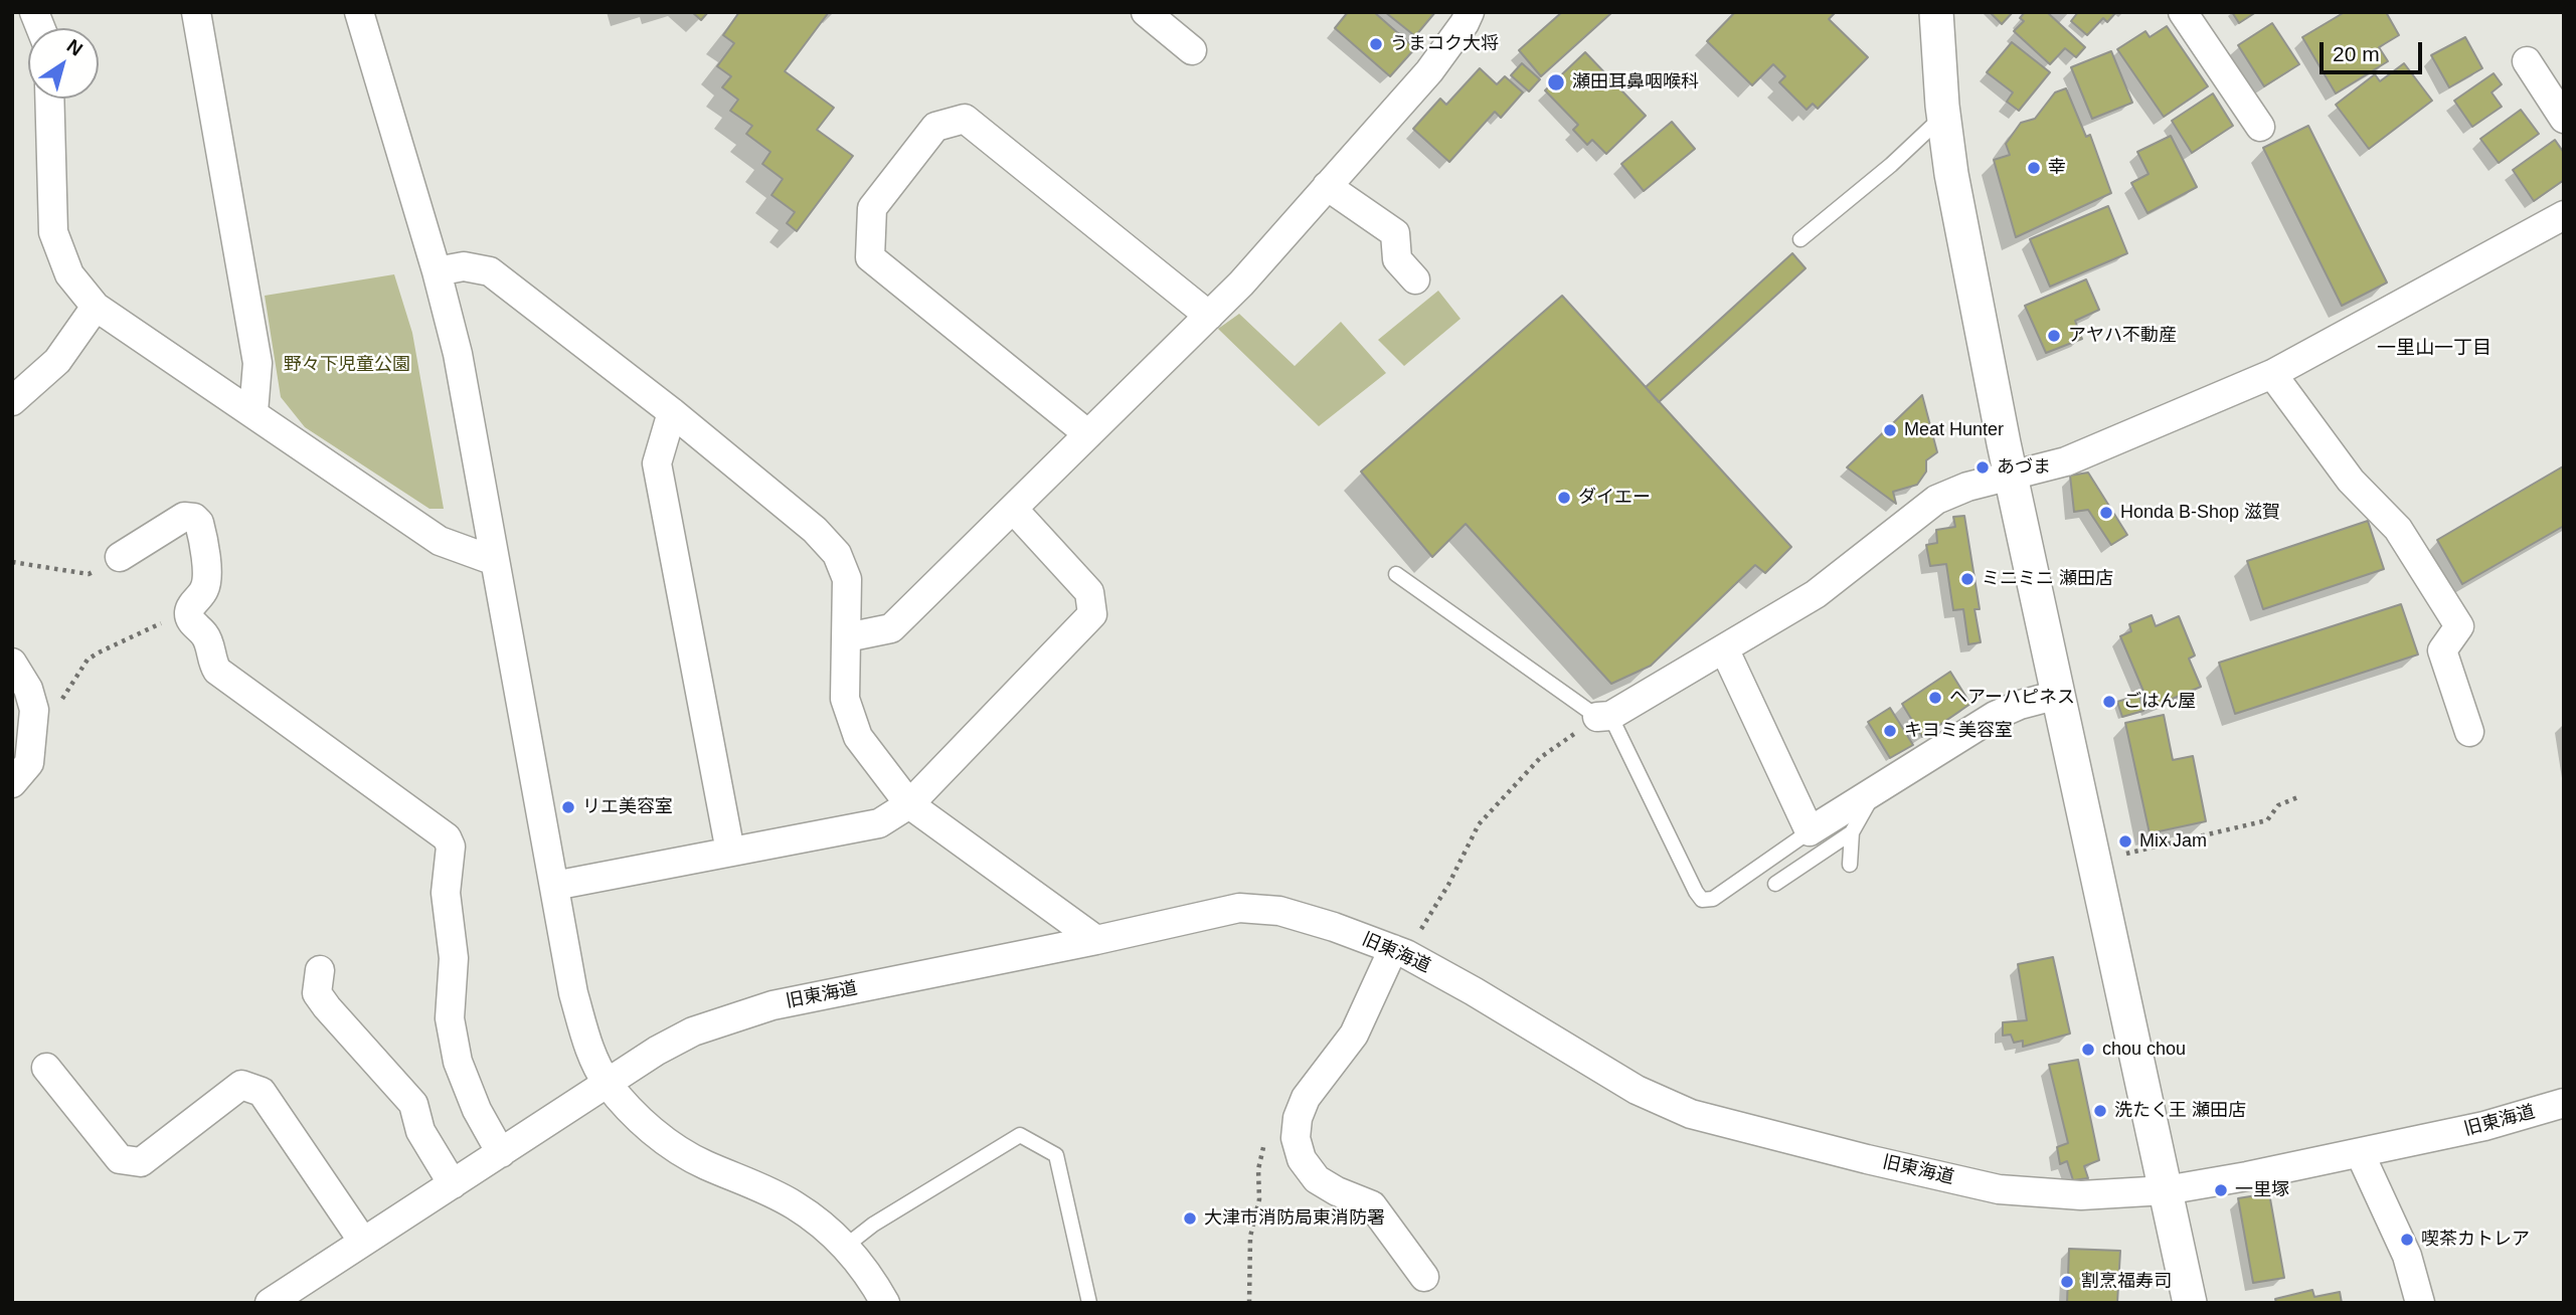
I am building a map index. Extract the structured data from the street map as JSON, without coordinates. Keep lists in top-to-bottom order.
{
  "streets": {
    "street": ["旧東海道"]
  },
  "districts": ["一里山一丁目"],
  "parks": ["野々下児童公園"],
  "places": [
    "うまコク大将",
    "瀬田耳鼻咽喉科",
    "幸",
    "アヤハ不動産",
    "Meat Hunter",
    "あづま",
    "ダイエー",
    "Honda B-Shop 滋賀",
    "ミニミニ 瀬田店",
    "ヘアーハピネス",
    "ごはん屋",
    "キヨミ美容室",
    "リエ美容室",
    "Mix Jam",
    "chou chou",
    "洗たく王 瀬田店",
    "一里塚",
    "大津市消防局東消防署",
    "喫茶カトレア",
    "割烹福寿司"
  ],
  "scale_bar": "20 m",
  "north": "top right"
}
